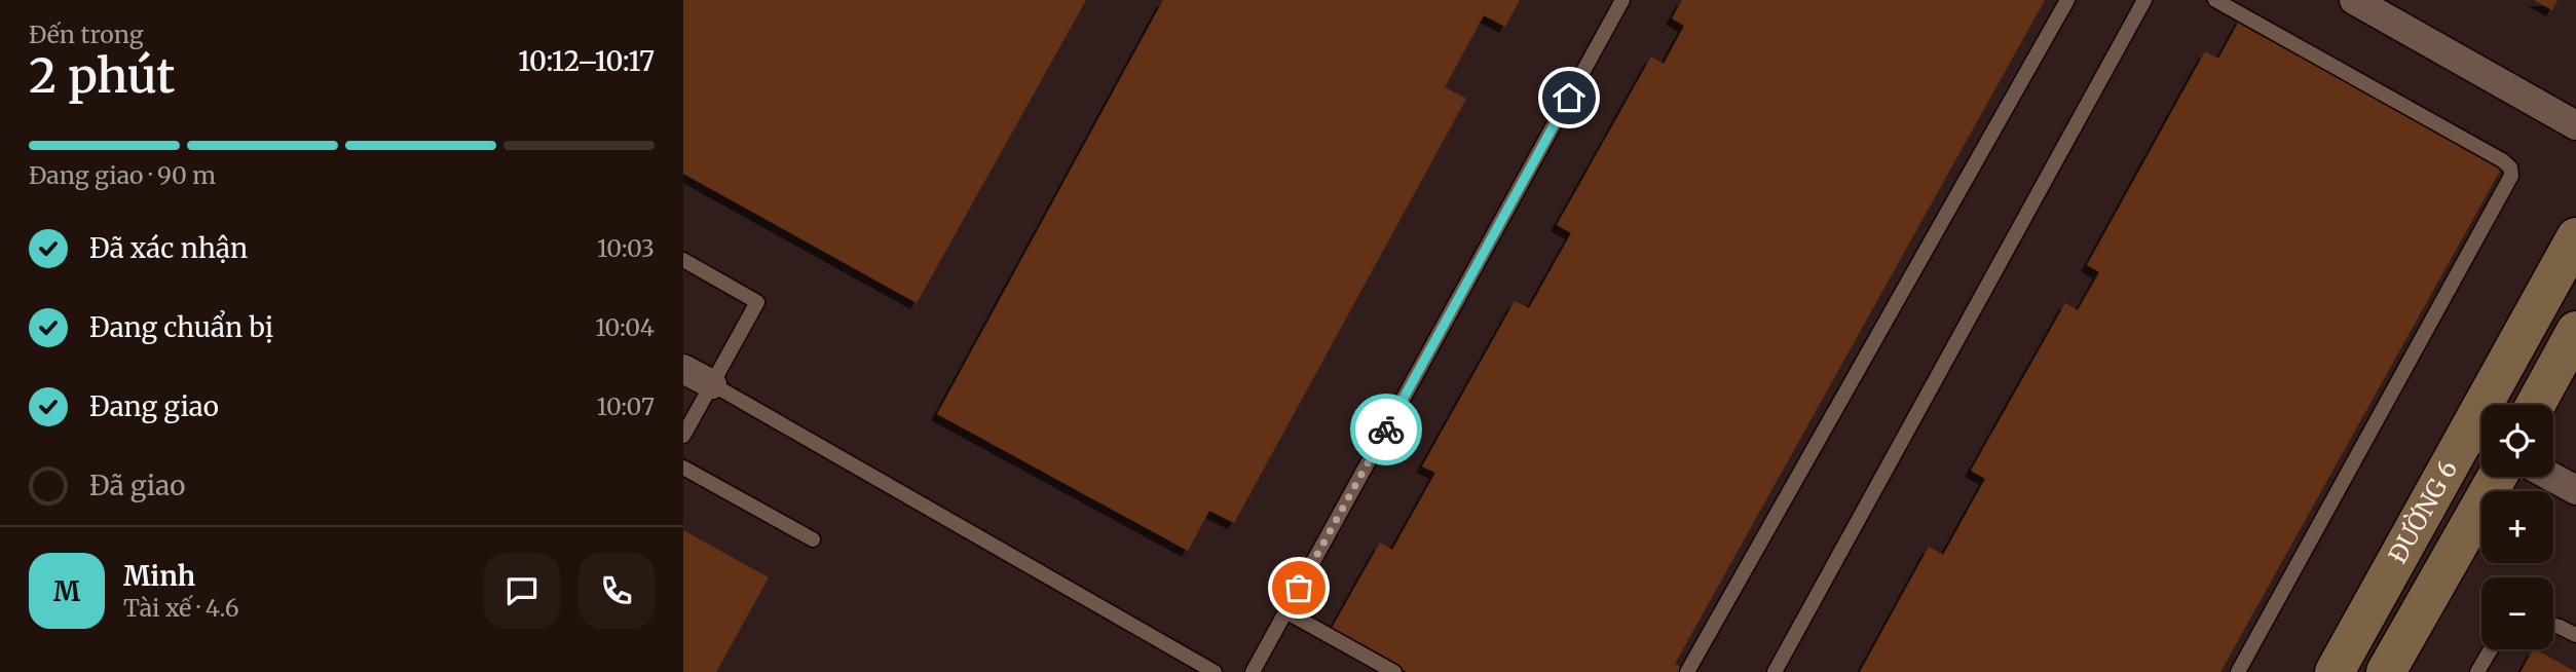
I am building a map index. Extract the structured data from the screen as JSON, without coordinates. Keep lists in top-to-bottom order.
{
  "streets": {
    "main road": ["ĐƯỜNG 6"]
  },
  "page": {
    "heading": ["2 phút", "Đến trong", "10:12–10:17"],
    "panel": ["Minh", "Tài xế · 4.6"],
    "bar": "Đang giao · 90 m",
    "list": [
      ["Đã xác nhận", "10:03"],
      ["Đang chuẩn bị", "10:04"],
      ["Đang giao", "10:07"],
      "Đã giao"
    ],
    "map_buttons": ["+", "−"],
    "round": "M"
  }
}
